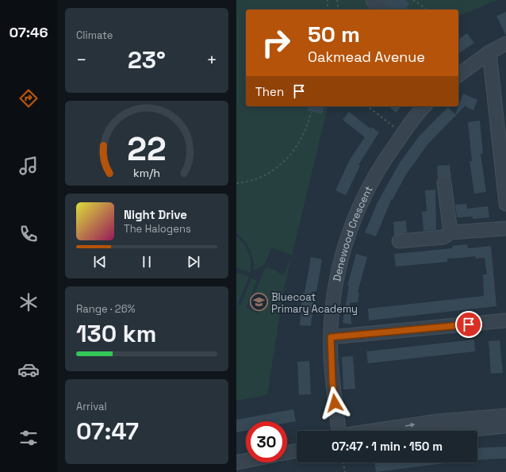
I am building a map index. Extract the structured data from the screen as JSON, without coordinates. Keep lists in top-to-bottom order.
{
  "streets": {
    "street": ["Denewood Crescent"]
  },
  "places": {
    "school or university": ["Bluecoat Primary Academy"]
  },
  "page": {
    "tabs": "07:46",
    "tile": [
      "Climate",
      ["Range · 26%", "130 km"],
      ["Arrival", "07:47"]
    ],
    "turn": ["50 m", "Oakmead Avenue"],
    "heat": ["−", "23°", "+"],
    "then": "Then",
    "song": ["Night Drive", "The Halogens"],
    "limit": "30",
    "trip": "07:47 · 1 min · 150 m",
    "gauge": ["22", "km/h"]
  }
}
